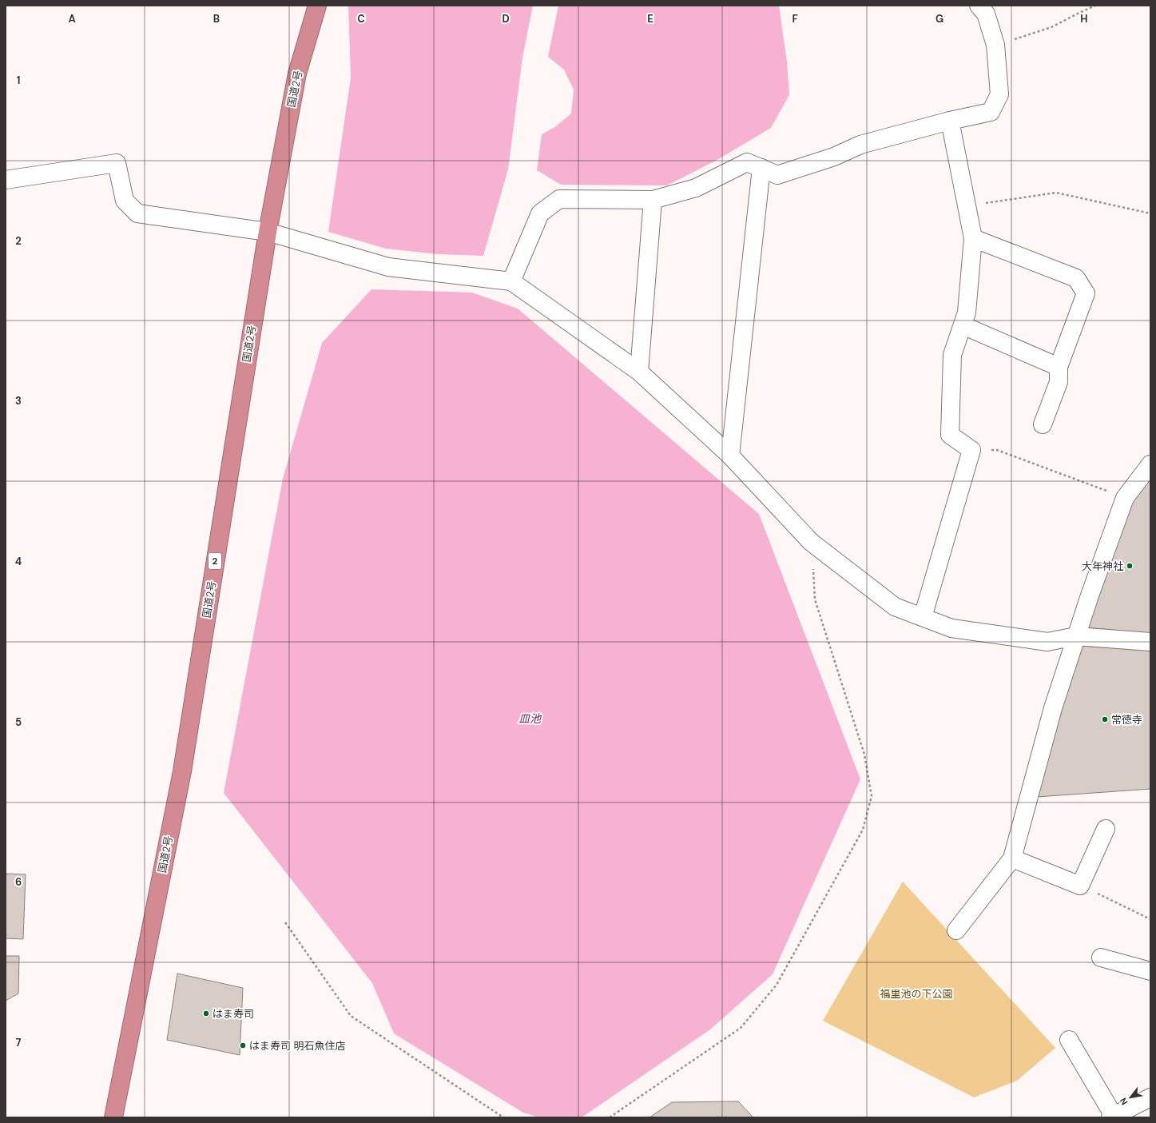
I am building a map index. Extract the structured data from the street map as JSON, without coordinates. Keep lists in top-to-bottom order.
{
  "streets": {
    "highway": ["国道2号", "2"]
  },
  "water": ["皿池"],
  "parks": ["福里池の下公園"],
  "places": [
    "大年神社",
    "常徳寺",
    "はま寿司",
    "はま寿司 明石魚住店"
  ],
  "north": "bottom left",
  "grid": {
    "columns": [
      "A",
      "B",
      "C",
      "D",
      "E",
      "F",
      "G",
      "H"
    ],
    "rows": [
      "1",
      "2",
      "3",
      "4",
      "5",
      "6",
      "7"
    ]
  }
}
